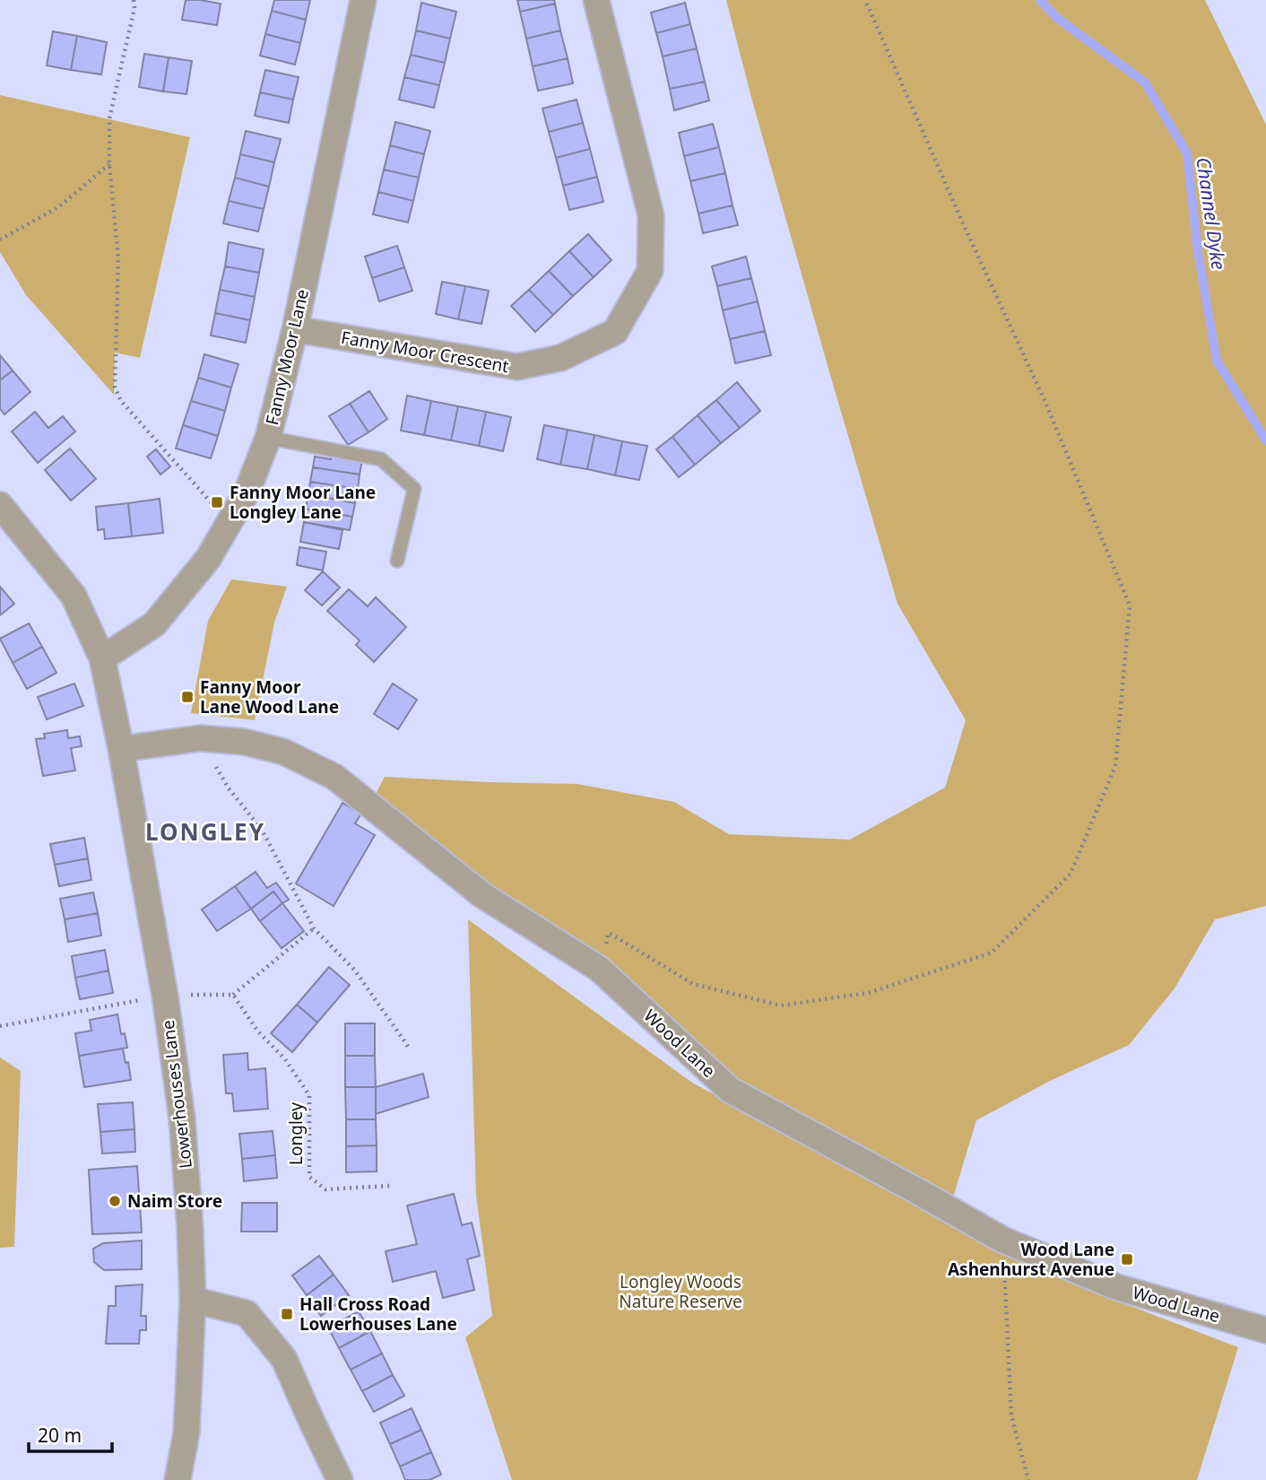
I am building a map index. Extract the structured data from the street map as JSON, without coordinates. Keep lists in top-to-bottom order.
{
  "streets": {
    "street": [
      "Fanny Moor Crescent",
      "Fanny Moor Lane",
      "Wood Lane",
      "Lowerhouses Lane"
    ],
    "path": ["Longley"]
  },
  "crossings": [
    ["Fanny Moor Crescent", "Fanny Moor Lane"],
    ["Fanny Moor Lane", "Lowerhouses Lane"],
    ["Wood Lane", "Lowerhouses Lane"]
  ],
  "districts": ["LONGLEY"],
  "water": ["Channel Dyke"],
  "parks": ["Longley Woods Nature Reserve"],
  "places": {
    "transit": [
      "Fanny Moor Lane Longley Lane",
      "Fanny Moor Lane Wood Lane",
      "Wood Lane Ashenhurst Avenue",
      "Hall Cross Road Lowerhouses Lane"
    ],
    "other": ["Naim Store"]
  },
  "scale_bar": "20 m"
}
